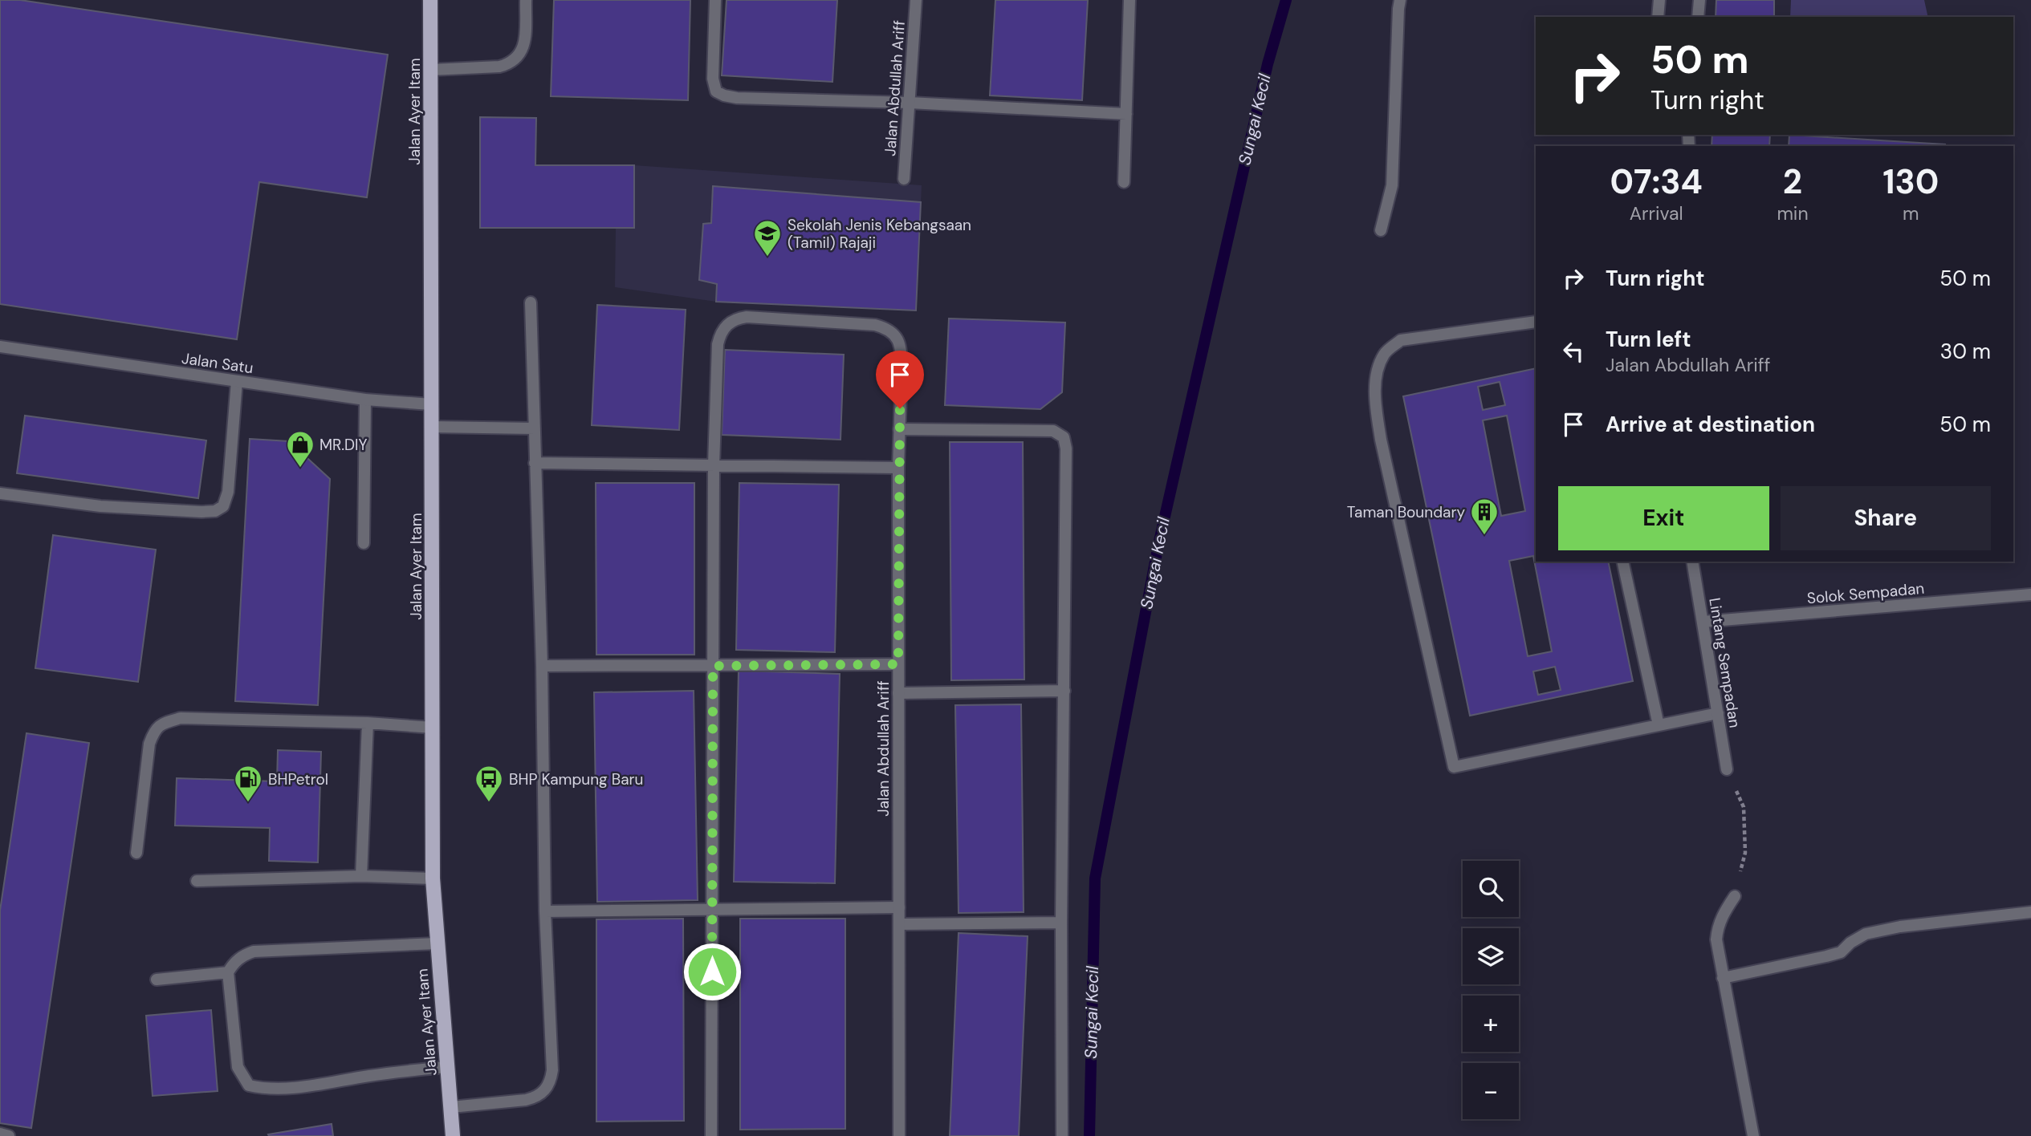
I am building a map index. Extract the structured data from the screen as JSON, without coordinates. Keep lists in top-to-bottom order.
{
  "streets": {
    "main road": ["Jalan Ayer Itam"],
    "street": [
      "Jalan Abdullah Ariff",
      "Jalan Satu",
      "Solok Sempadan",
      "Lintang Sempadan"
    ]
  },
  "crossings": [
    ["Jalan Ayer Itam", "Jalan Satu"],
    ["Solok Sempadan", "Lintang Sempadan"]
  ],
  "water": ["Sungai Kecil"],
  "places": {
    "school or university": ["Sekolah Jenis Kebangsaan (Tamil) Rajaji"],
    "shop": ["MR.DIY"],
    "building": ["Taman Boundary"],
    "fuel station": ["BHPetrol"],
    "bus stop": ["BHP Kampung Baru"]
  },
  "page": {
    "turn": ["50 m", "Turn right"],
    "eta": [
      "07:34",
      "Arrival",
      "2",
      "min",
      "130",
      "m"
    ],
    "list": [
      {
        "name": "Turn right",
        "value": "50 m"
      },
      {
        "name": "Turn left",
        "note": "Jalan Abdullah Ariff",
        "value": "30 m"
      },
      {
        "name": "Arrive at destination",
        "value": "50 m"
      }
    ],
    "buttons": ["Exit", "Share"],
    "map_buttons": ["+", "−"]
  }
}
